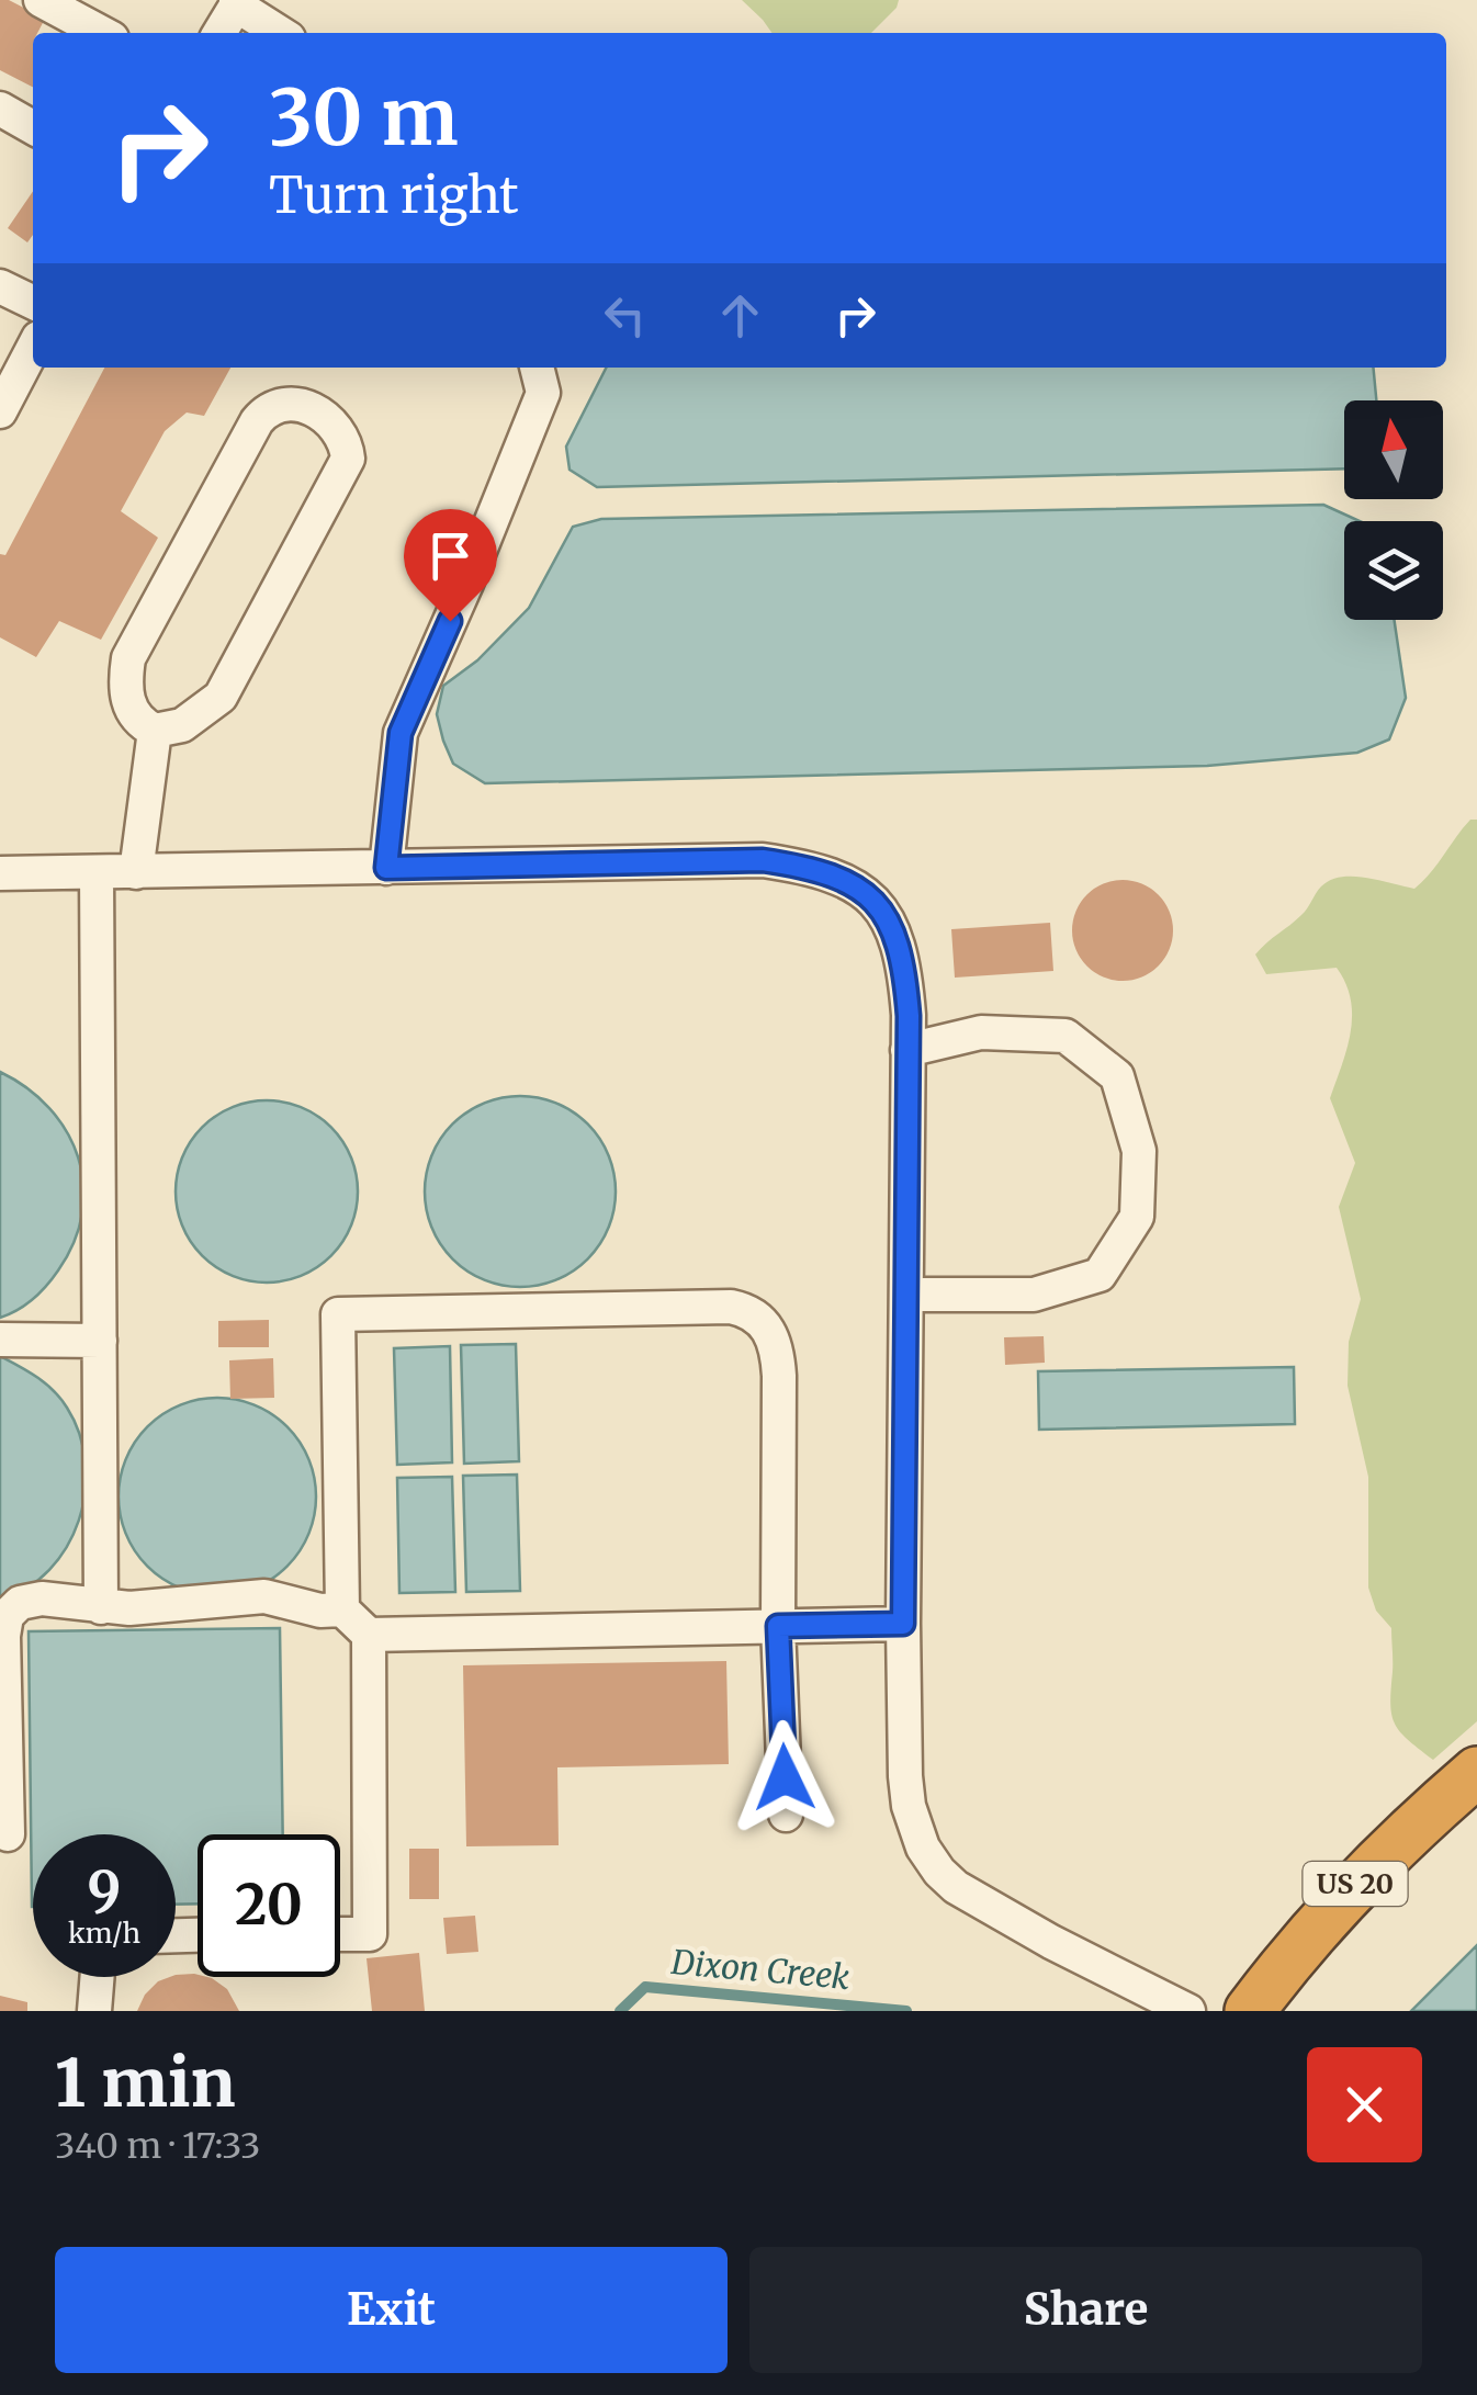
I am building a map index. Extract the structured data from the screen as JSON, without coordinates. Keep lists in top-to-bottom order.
{
  "streets": {
    "highway": ["US 20"]
  },
  "water": ["Dixon Creek"],
  "north": "top",
  "page": {
    "turn": ["30 m", "Turn right"],
    "speed": "9 km/h",
    "limit": "20",
    "heading": ["1 min", "340 m · 17:33"],
    "buttons": ["Exit", "Share"]
  }
}
